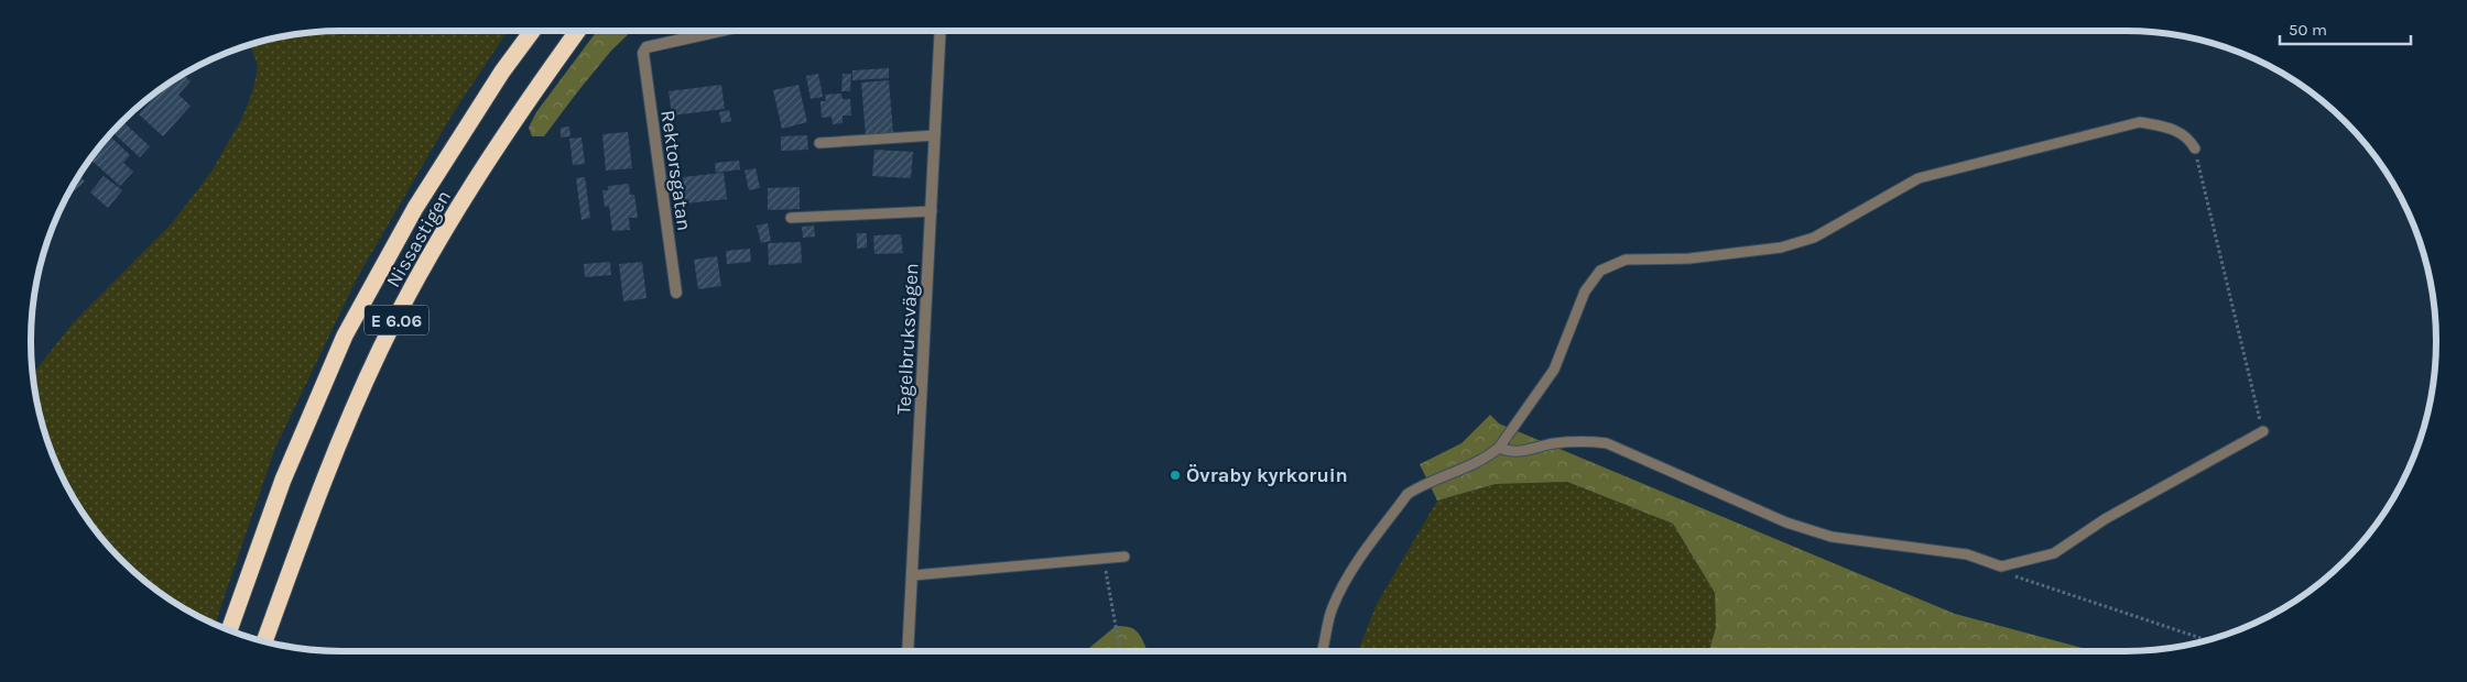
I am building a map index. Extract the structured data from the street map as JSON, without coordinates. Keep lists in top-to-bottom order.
{
  "streets": {
    "highway": ["Nissastigen", "E 6.06"],
    "street": ["Rektorsgatan", "Tegelbruksvägen"]
  },
  "places": ["Övraby kyrkoruin"],
  "scale_bar": "50 m"
}
